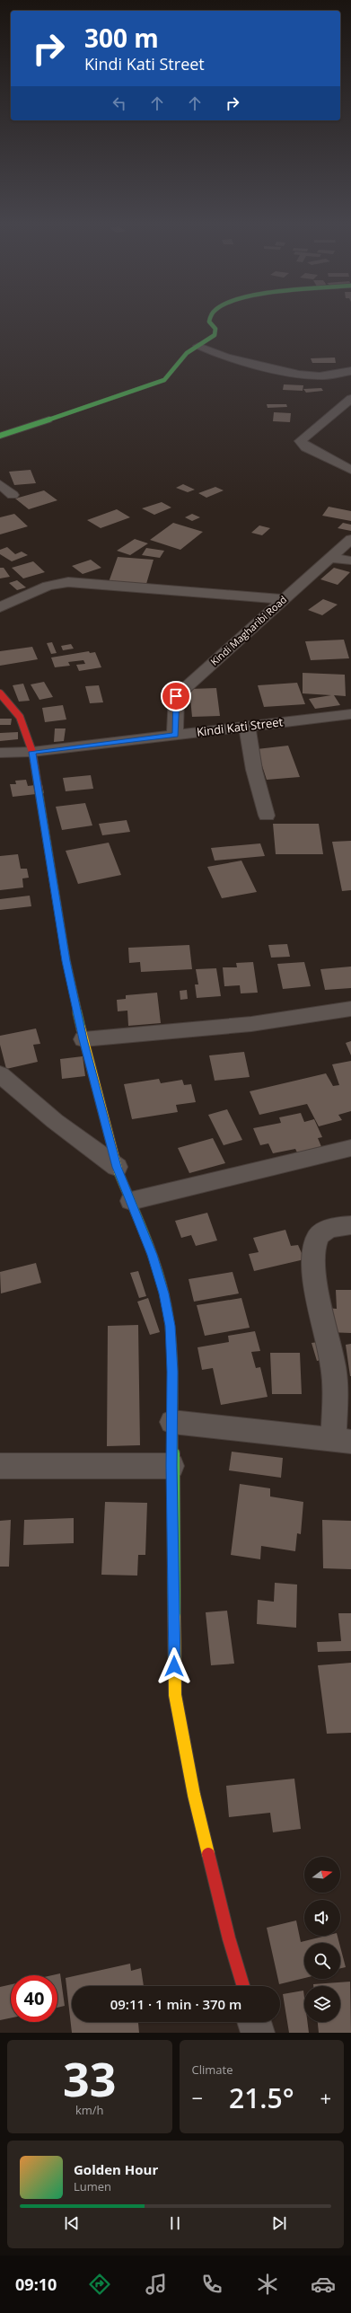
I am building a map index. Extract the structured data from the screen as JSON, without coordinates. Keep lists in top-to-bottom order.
{
  "streets": {
    "street": ["Kindi Magharibi Road", "Kindi Kati Street"]
  },
  "crossings": [
    ["Kindi Magharibi Road", "Kindi Kati Street"]
  ],
  "north": "right",
  "page": {
    "turn": ["300 m", "Kindi Kati Street"],
    "limit": "40",
    "trip": "09:11 · 1 min · 370 m",
    "tile": [
      ["33", "km/h"],
      "Climate"
    ],
    "heat": ["−", "21.5°", "+"],
    "song": ["Golden Hour", "Lumen"],
    "tabs": "09:10"
  }
}
